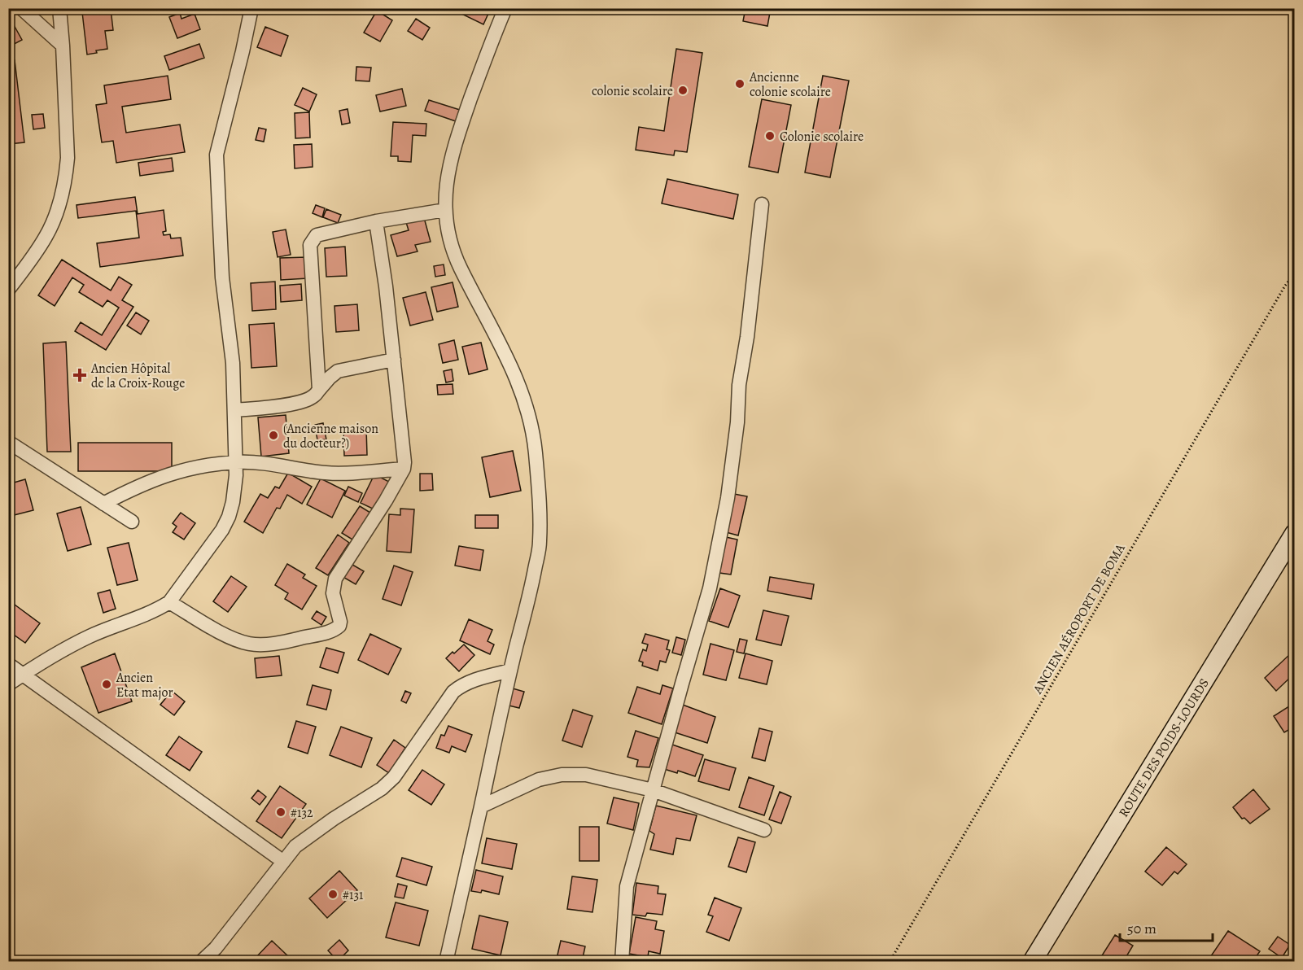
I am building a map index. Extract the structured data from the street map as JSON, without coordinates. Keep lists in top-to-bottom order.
{
  "streets": {
    "street": ["ROUTE DES POIDS-LOURDS"],
    "path": ["ANCIEN AÉROPORT DE BOMA"]
  },
  "places": {
    "other": [
      "Ancienne colonie scolaire",
      "colonie scolaire",
      "Colonie scolaire",
      "(Ancienne maison du docteur?)",
      "Ancien Etat major",
      "#132",
      "#131"
    ],
    "health": ["Ancien Hôpital de la Croix-Rouge"]
  },
  "scale_bar": "50 m"
}
